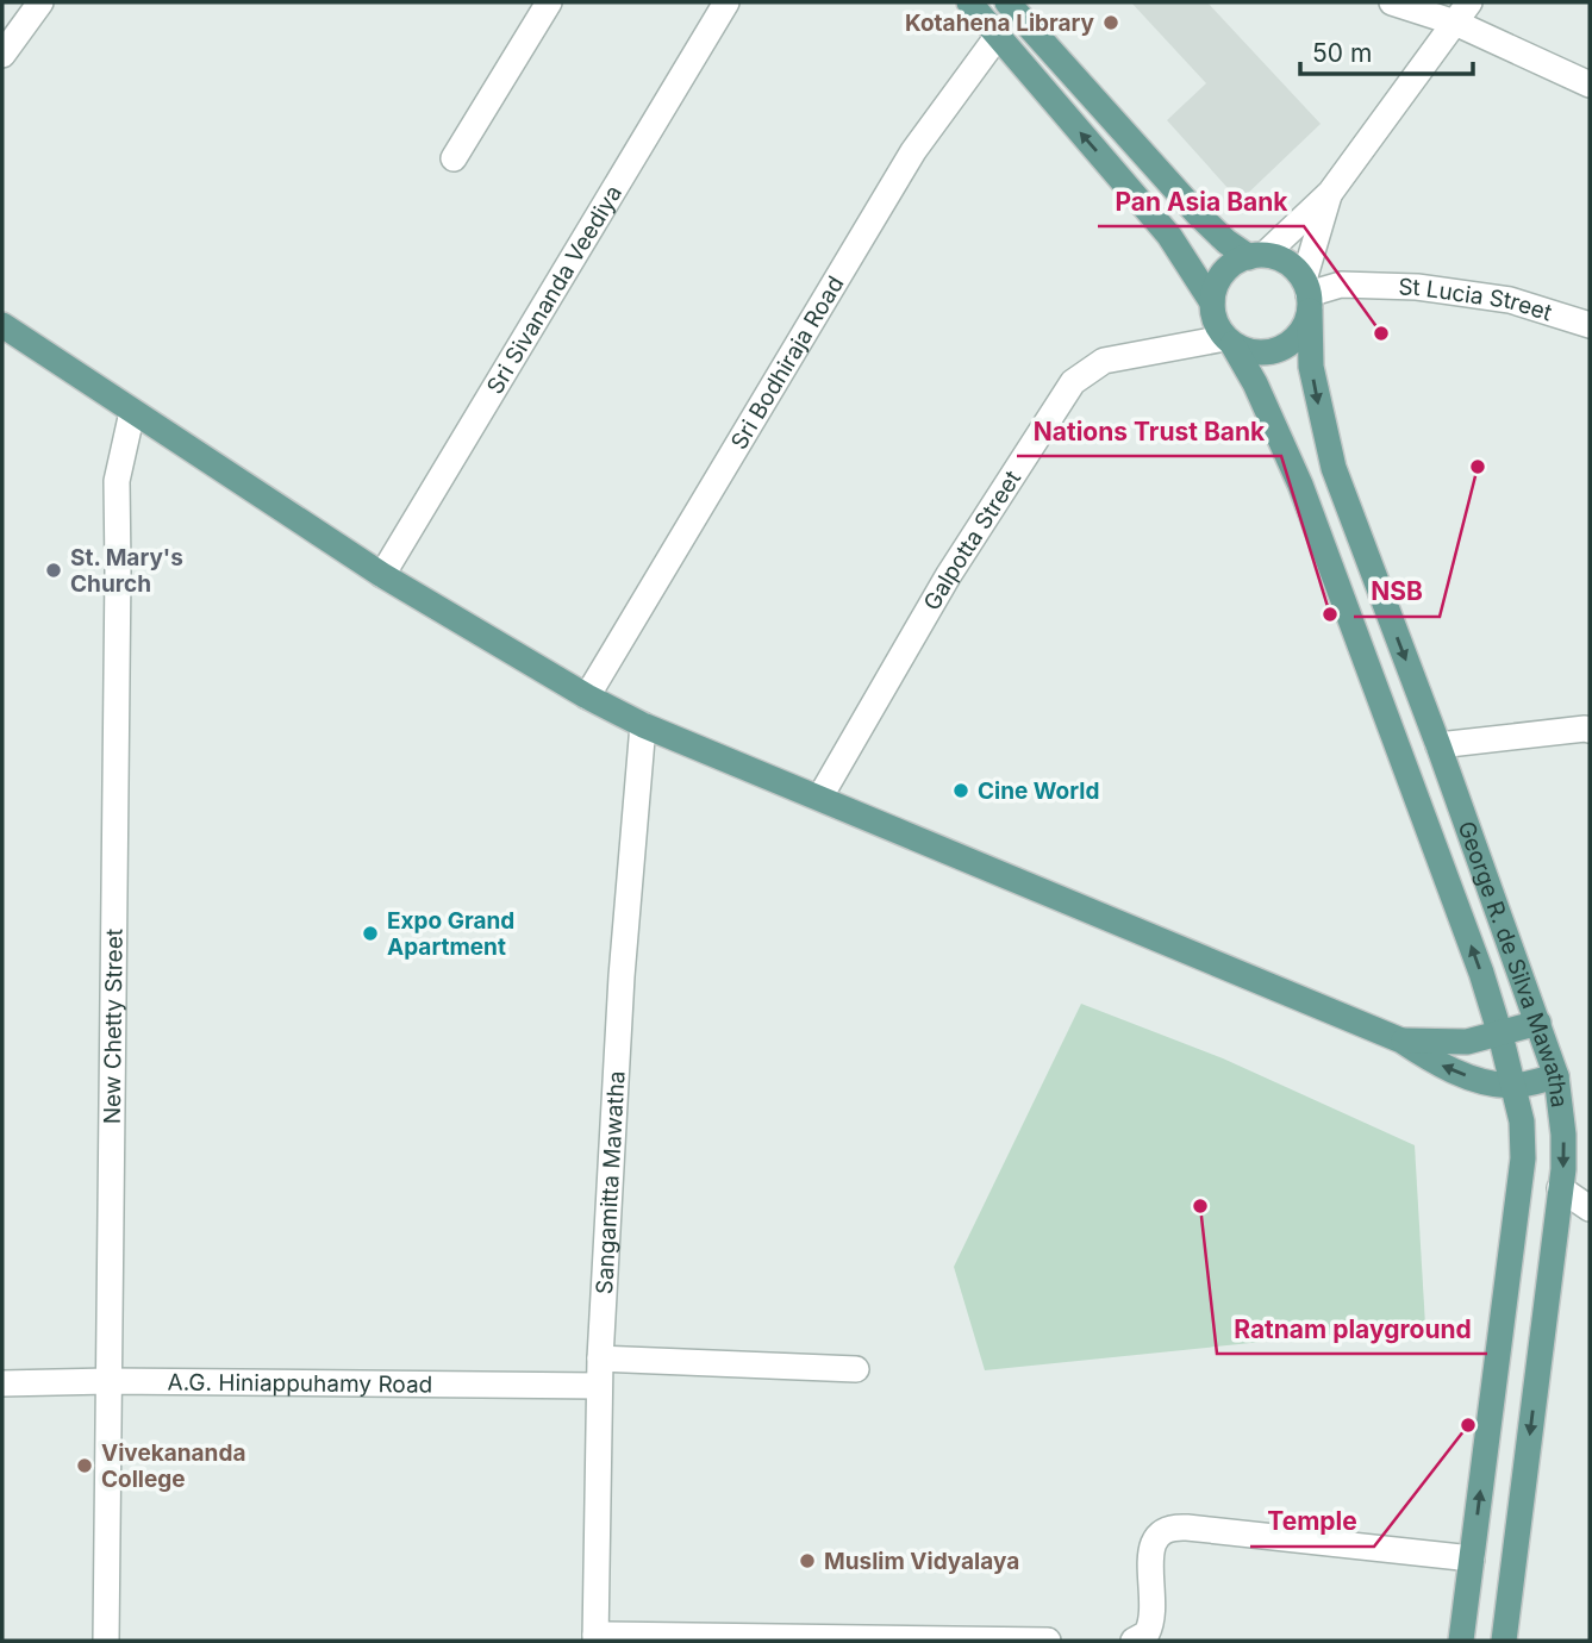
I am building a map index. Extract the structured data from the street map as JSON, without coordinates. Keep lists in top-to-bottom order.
{
  "streets": {
    "main road": ["George R. de Silva Mawatha"],
    "street": [
      "Sri Sivananda Veediya",
      "St Lucia Street",
      "Sri Bodhiraja Road",
      "Galpotta Street",
      "New Chetty Street",
      "Sangamitta Mawatha",
      "A.G. Hiniappuhamy Road"
    ]
  },
  "crossings": [
    ["St Lucia Street", "Galpotta Street"],
    ["St Lucia Street", "George R. de Silva Mawatha"],
    ["Galpotta Street", "George R. de Silva Mawatha"],
    ["New Chetty Street", "A.G. Hiniappuhamy Road"],
    ["Sangamitta Mawatha", "A.G. Hiniappuhamy Road"]
  ],
  "places": [
    "Kotahena Library",
    "Pan Asia Bank",
    "NSB",
    "St. Mary's Church",
    "Nations Trust Bank",
    "Cine World",
    "Expo Grand Apartment",
    "Ratnam playground",
    "Temple",
    "Vivekananda College",
    "Muslim Vidyalaya"
  ],
  "scale_bar": "50 m"
}
